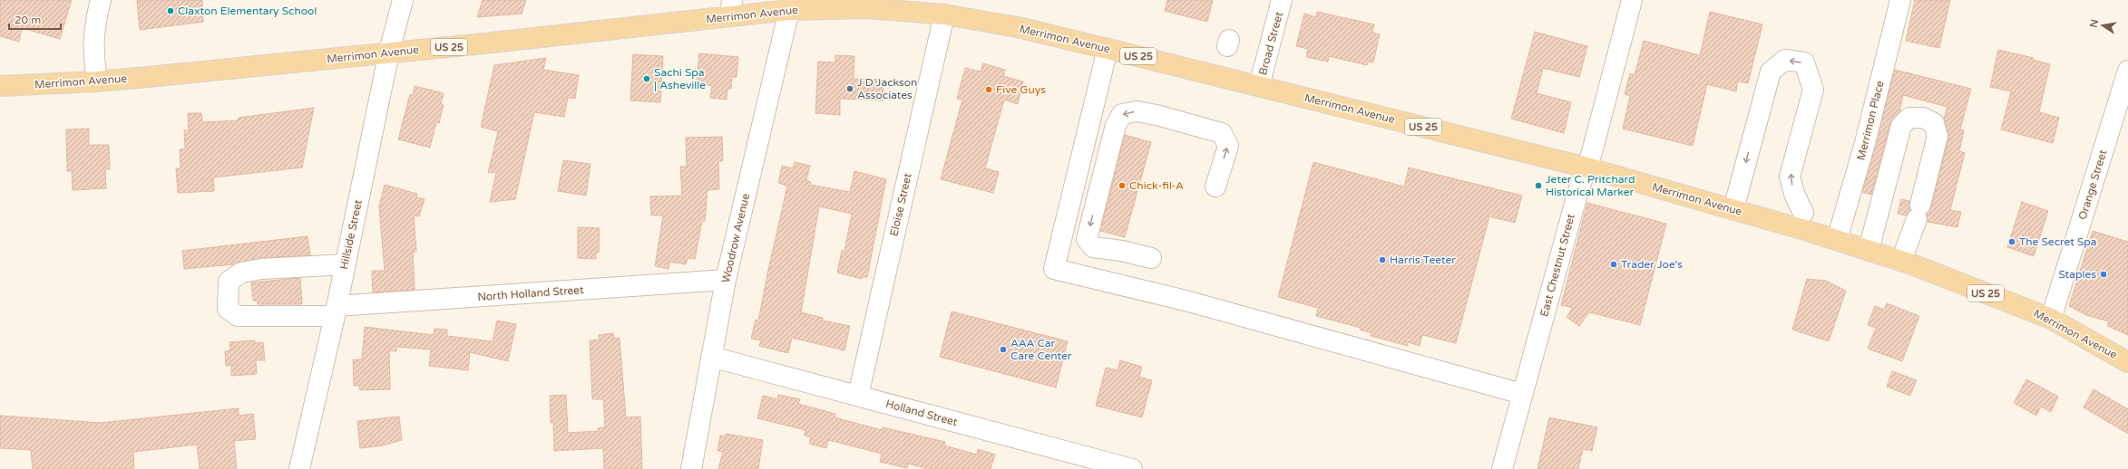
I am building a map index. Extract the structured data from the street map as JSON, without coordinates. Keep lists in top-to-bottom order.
{
  "streets": {
    "main road": ["Merrimon Avenue", "US 25"],
    "street": [
      "Broad Street",
      "Merrimon Place",
      "Orange Street",
      "Eloise Street",
      "Hillside Street",
      "Woodrow Avenue",
      "East Chestnut Street",
      "North Holland Street",
      "Holland Street"
    ]
  },
  "crossings": [
    ["Merrimon Avenue", "Broad Street"],
    ["Merrimon Avenue", "Merrimon Place"],
    ["Merrimon Avenue", "Orange Street"],
    ["Merrimon Avenue", "Eloise Street"],
    ["Merrimon Avenue", "Hillside Street"],
    ["Merrimon Avenue", "Woodrow Avenue"],
    ["Merrimon Avenue", "East Chestnut Street"],
    ["Eloise Street", "Holland Street"],
    ["Hillside Street", "North Holland Street"],
    ["Woodrow Avenue", "North Holland Street"],
    ["Woodrow Avenue", "Holland Street"]
  ],
  "places": [
    "Claxton Elementary School",
    "Sachi Spa | Asheville",
    "J D Jackson Associates",
    "Five Guys",
    "Chick-fil-A",
    "Jeter C. Pritchard Historical Marker",
    "The Secret Spa",
    "Harris Teeter",
    "Trader Joe's",
    "Staples",
    "AAA Car Care Center"
  ],
  "scale_bar": "20 m",
  "north": "left"
}
